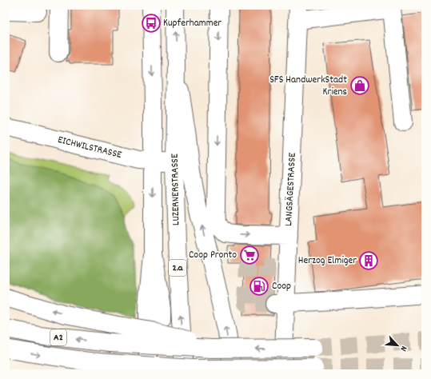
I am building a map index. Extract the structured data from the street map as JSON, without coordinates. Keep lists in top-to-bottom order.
{
  "streets": {
    "main road": [
      "EICHWILSTRASSE",
      "LUZERNERSTRASSE",
      "LANGSÄGESTRASSE",
      "2.a",
      "A2"
    ]
  },
  "crossings": [
    ["EICHWILSTRASSE", "LUZERNERSTRASSE"],
    ["LUZERNERSTRASSE", "A2"]
  ],
  "places": {
    "bus stop": ["Kupferhammer"],
    "shop": ["SFS HandwerkStadt Kriens"],
    "supermarket": ["Coop Pronto"],
    "building": ["Herzog Elmiger"],
    "fuel station": ["Coop"]
  },
  "north": "bottom right"
}
